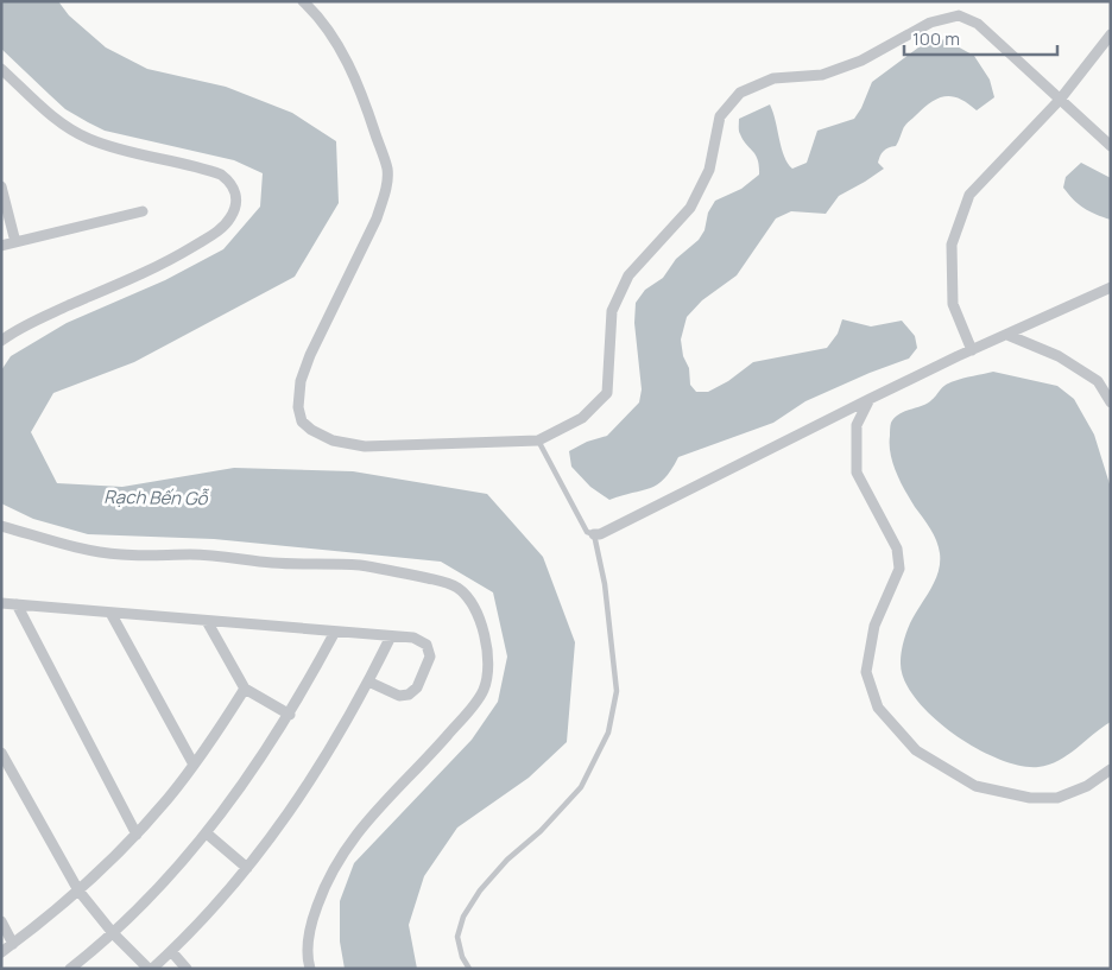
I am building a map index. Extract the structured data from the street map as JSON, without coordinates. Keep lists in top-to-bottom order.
{
  "water": ["Rạch Bến Gỗ"],
  "scale_bar": "100 m"
}
